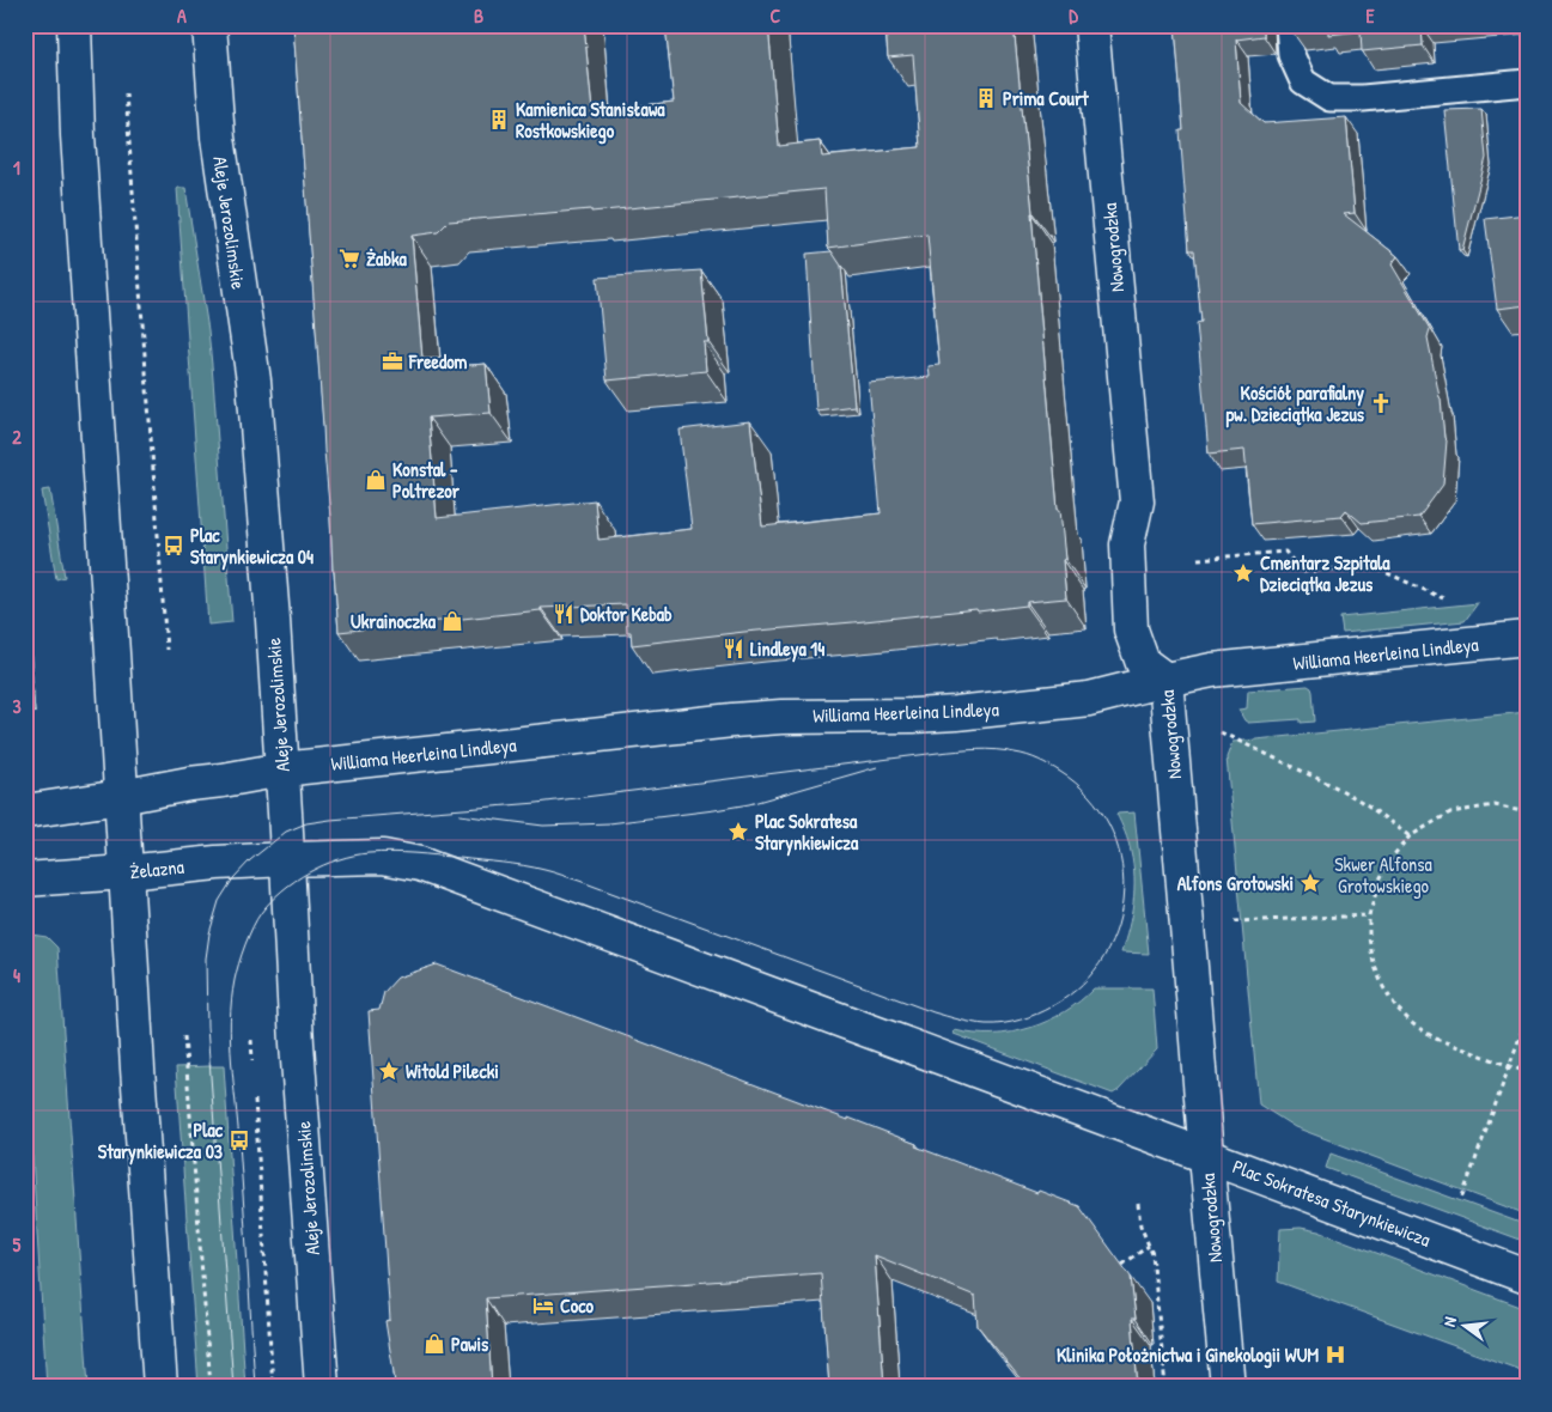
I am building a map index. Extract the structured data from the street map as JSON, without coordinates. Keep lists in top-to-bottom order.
{
  "streets": {
    "street": [
      "Aleje Jerozolimskie",
      "Nowogrodzka",
      "Williama Heerleina Lindleya",
      "Żelazna",
      "Plac Sokratesa Starynkiewicza"
    ]
  },
  "crossings": [
    ["Aleje Jerozolimskie", "Williama Heerleina Lindleya"],
    ["Aleje Jerozolimskie", "Żelazna"],
    ["Aleje Jerozolimskie", "Plac Sokratesa Starynkiewicza"],
    ["Nowogrodzka", "Williama Heerleina Lindleya"],
    ["Nowogrodzka", "Plac Sokratesa Starynkiewicza"],
    ["Żelazna", "Plac Sokratesa Starynkiewicza"]
  ],
  "parks": ["Skwer Alfonsa Grotowskiego"],
  "places": {
    "building": ["Prima Court", "Kamienica Stanisława Rostkowskiego"],
    "supermarket": ["Żabka"],
    "office": ["Freedom"],
    "church": ["Kościół parafialny pw. Dzieciątka Jezus"],
    "shop": ["Konstal - Poltrezor", "Ukrainoczka", "Pawis"],
    "bus stop": ["Plac Starynkiewicza 04", "Plac Starynkiewicza 03"],
    "place": [
      "Cmentarz Szpitala Dzieciątka Jezus",
      "Plac Sokratesa Starynkiewicza",
      "Alfons Grotowski",
      "Witold Pilecki"
    ],
    "restaurant": ["Doktor Kebab", "Lindleya 14"],
    "hotel": ["Coco"],
    "hospital": ["Klinika Położnictwa i Ginekologii WUM"]
  },
  "north": "left",
  "grid": {
    "columns": [
      "A",
      "B",
      "C",
      "D",
      "E"
    ],
    "rows": [
      "1",
      "2",
      "3",
      "4",
      "5"
    ]
  }
}
